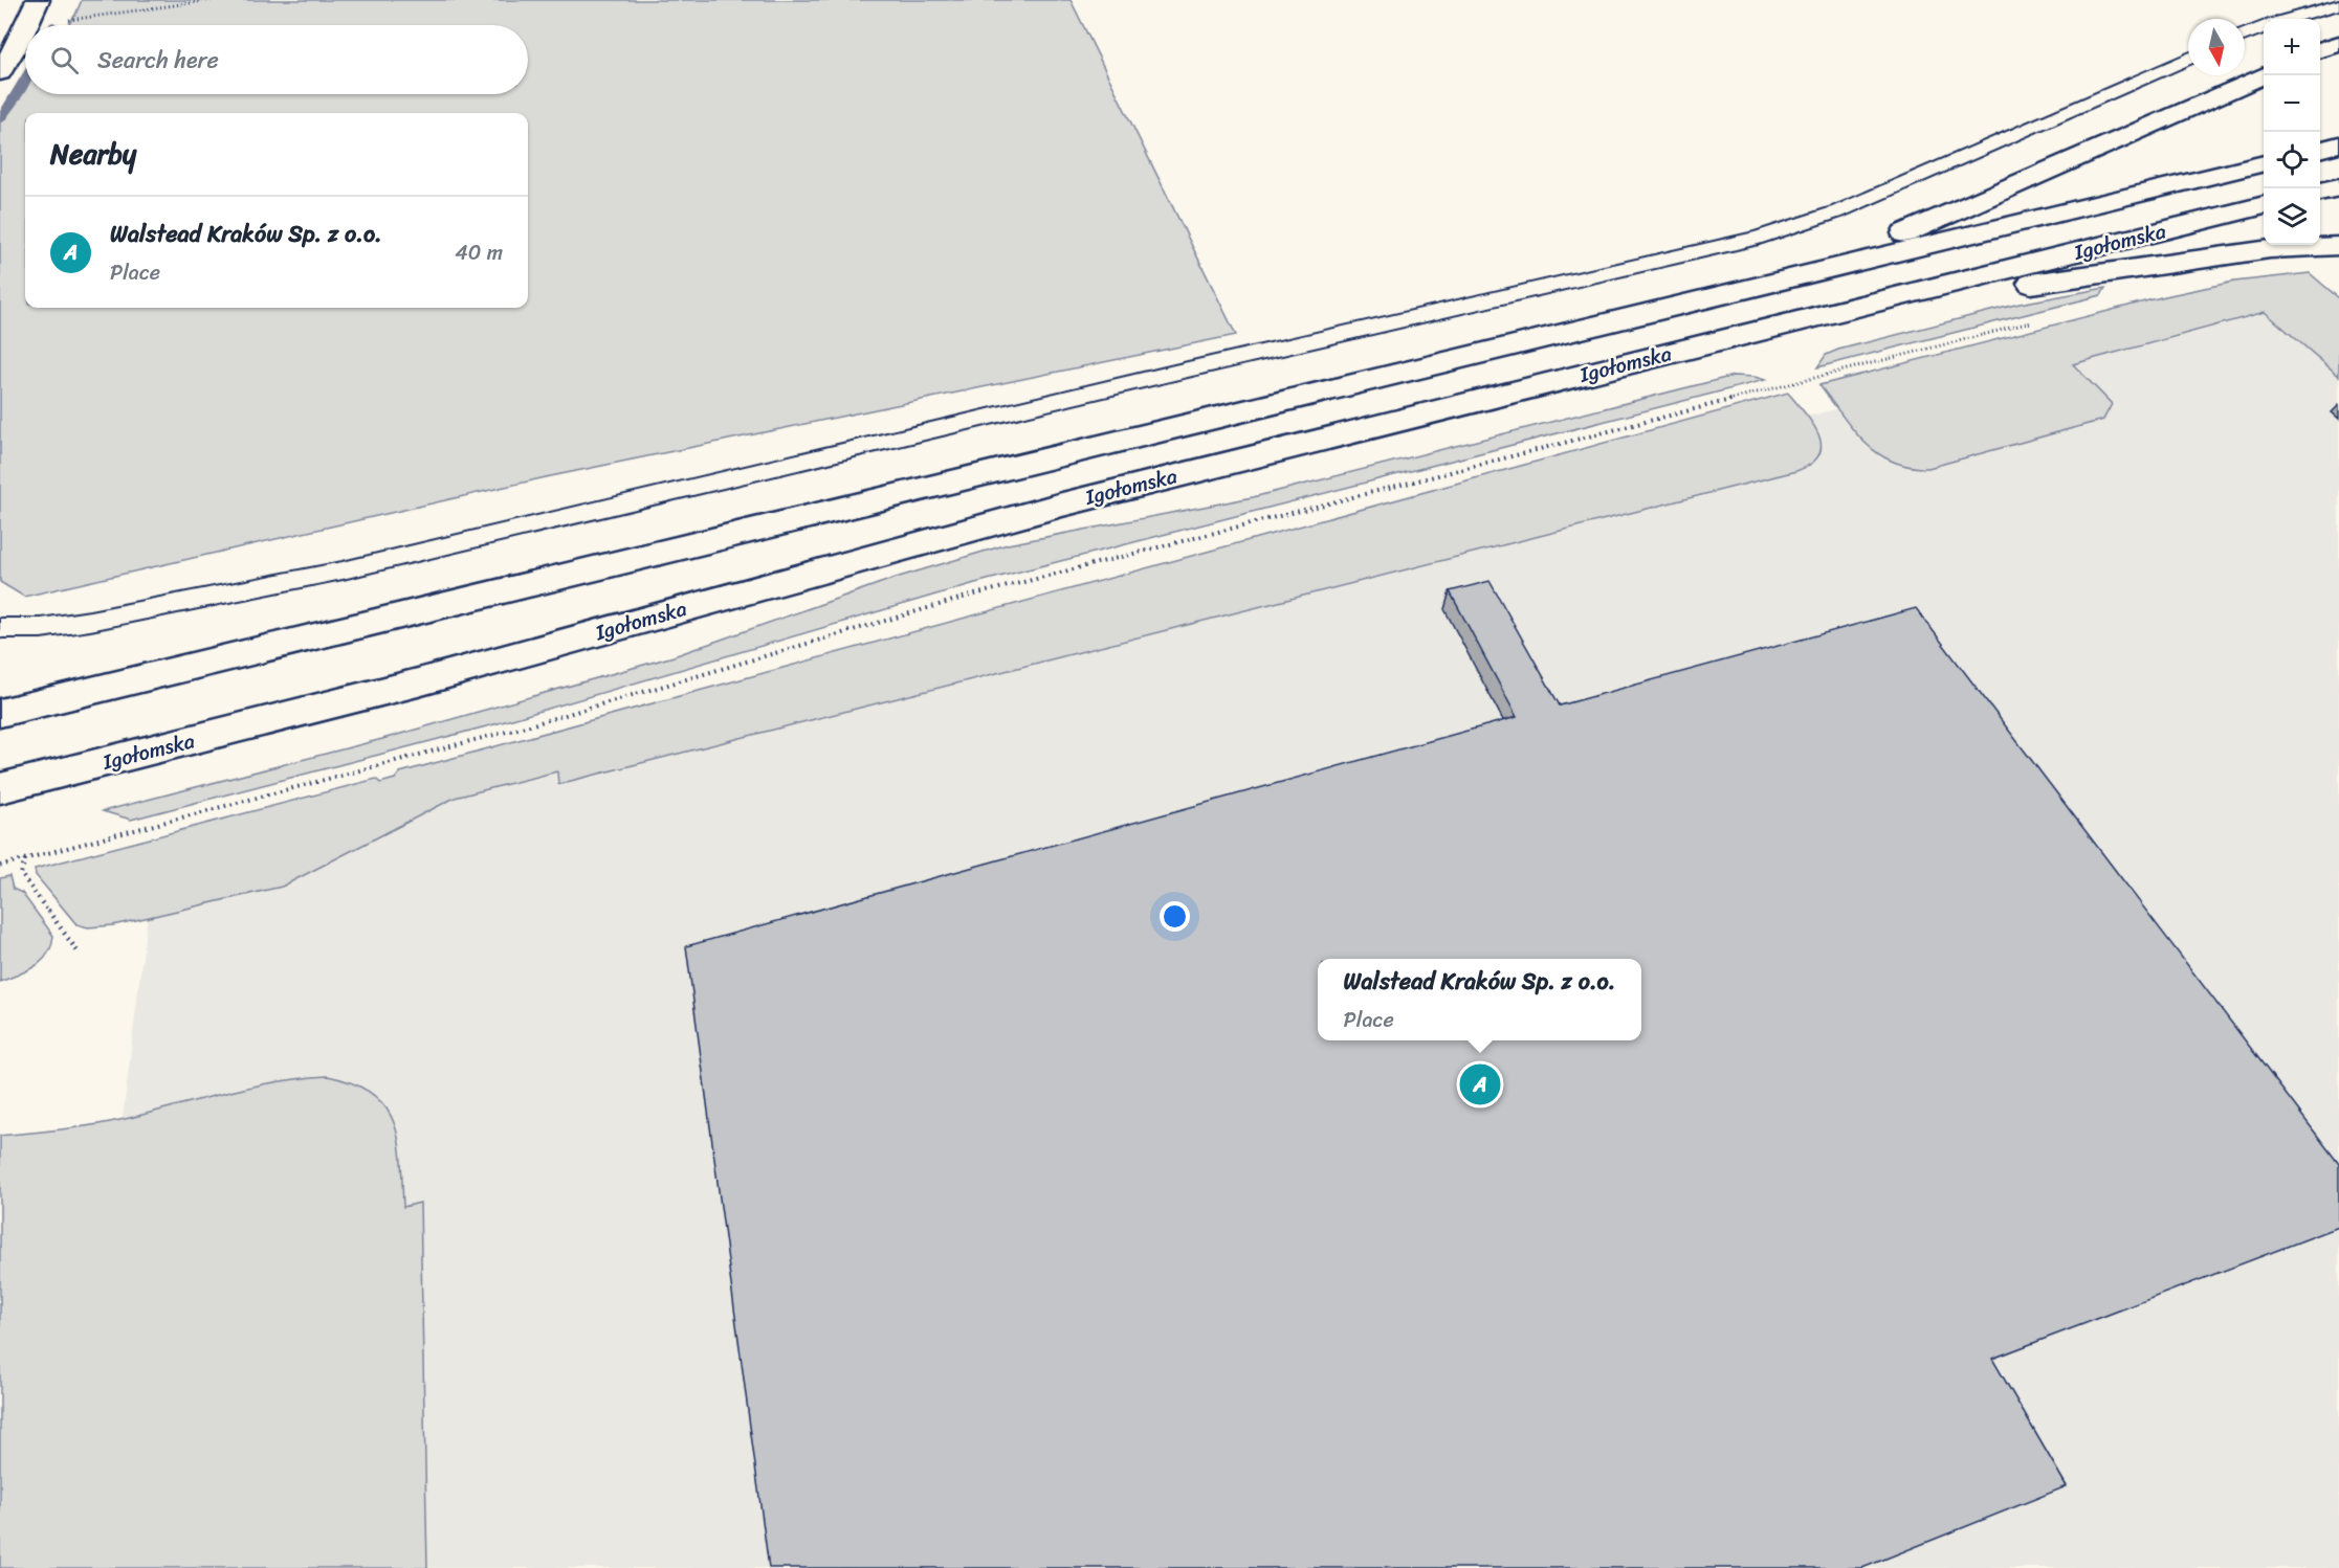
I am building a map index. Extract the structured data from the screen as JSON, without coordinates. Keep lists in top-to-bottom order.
{
  "streets": {
    "main road": ["Igołomska"]
  },
  "north": "bottom",
  "page": {
    "map_buttons": ["+", "−"],
    "search": "Search here",
    "heading": "Nearby",
    "list": [
      {
        "mark": "A",
        "name": "Walstead Kraków Sp. z o.o.",
        "note": "Place",
        "value": "40 m"
      }
    ],
    "popup": ["Walstead Kraków Sp. z o.o.", "Place"],
    "pins": "A"
  }
}
